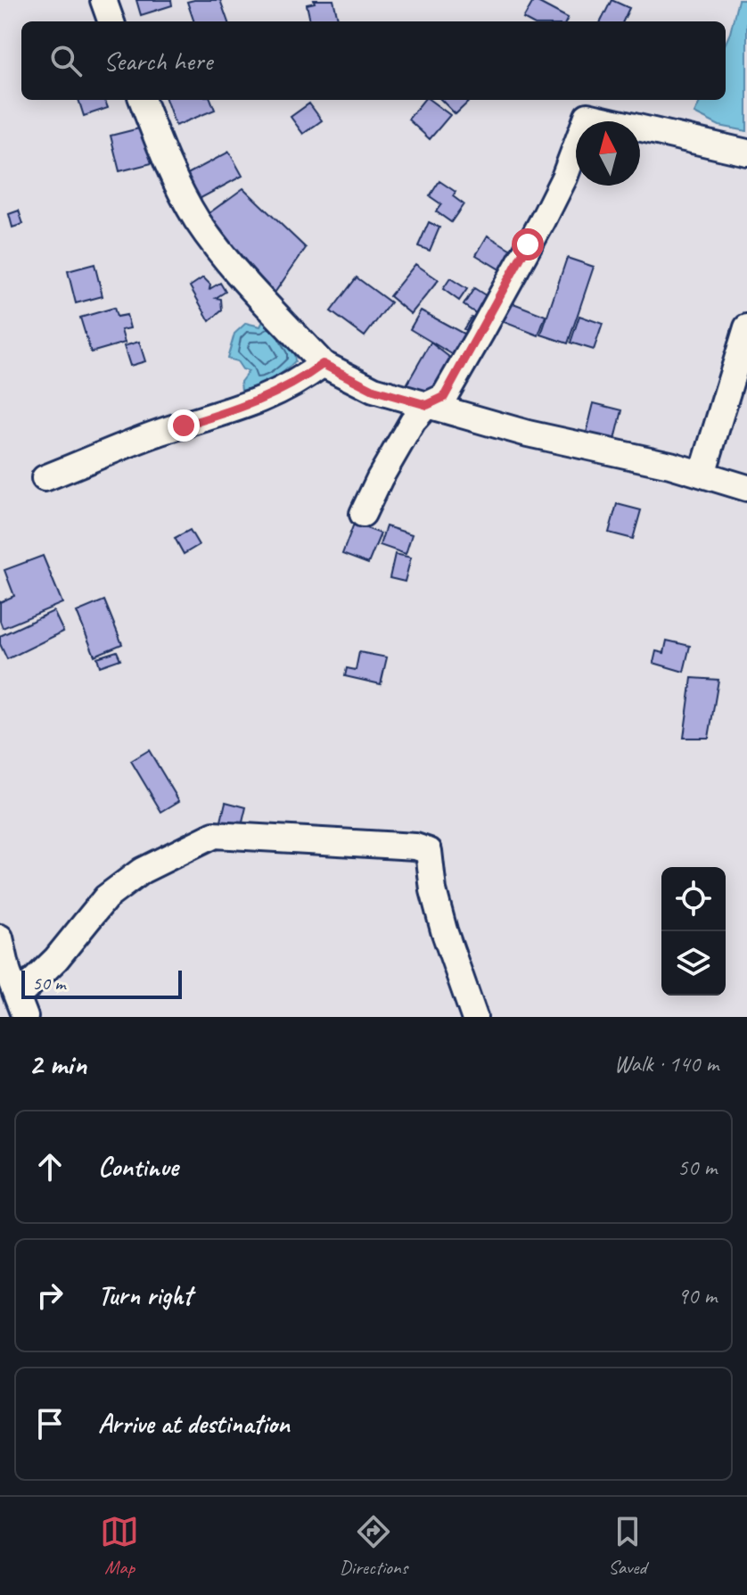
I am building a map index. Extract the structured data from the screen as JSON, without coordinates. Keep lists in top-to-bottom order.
{
  "scale_bar": "50 m",
  "north": "top",
  "page": {
    "search": "Search here",
    "scale": "50 m",
    "heading": ["2 min", "Walk · 140 m"],
    "list": [
      ["Continue", "50 m"],
      ["Turn right", "90 m"],
      "Arrive at destination"
    ],
    "nav": ["Map", "Directions", "Saved"]
  }
}
